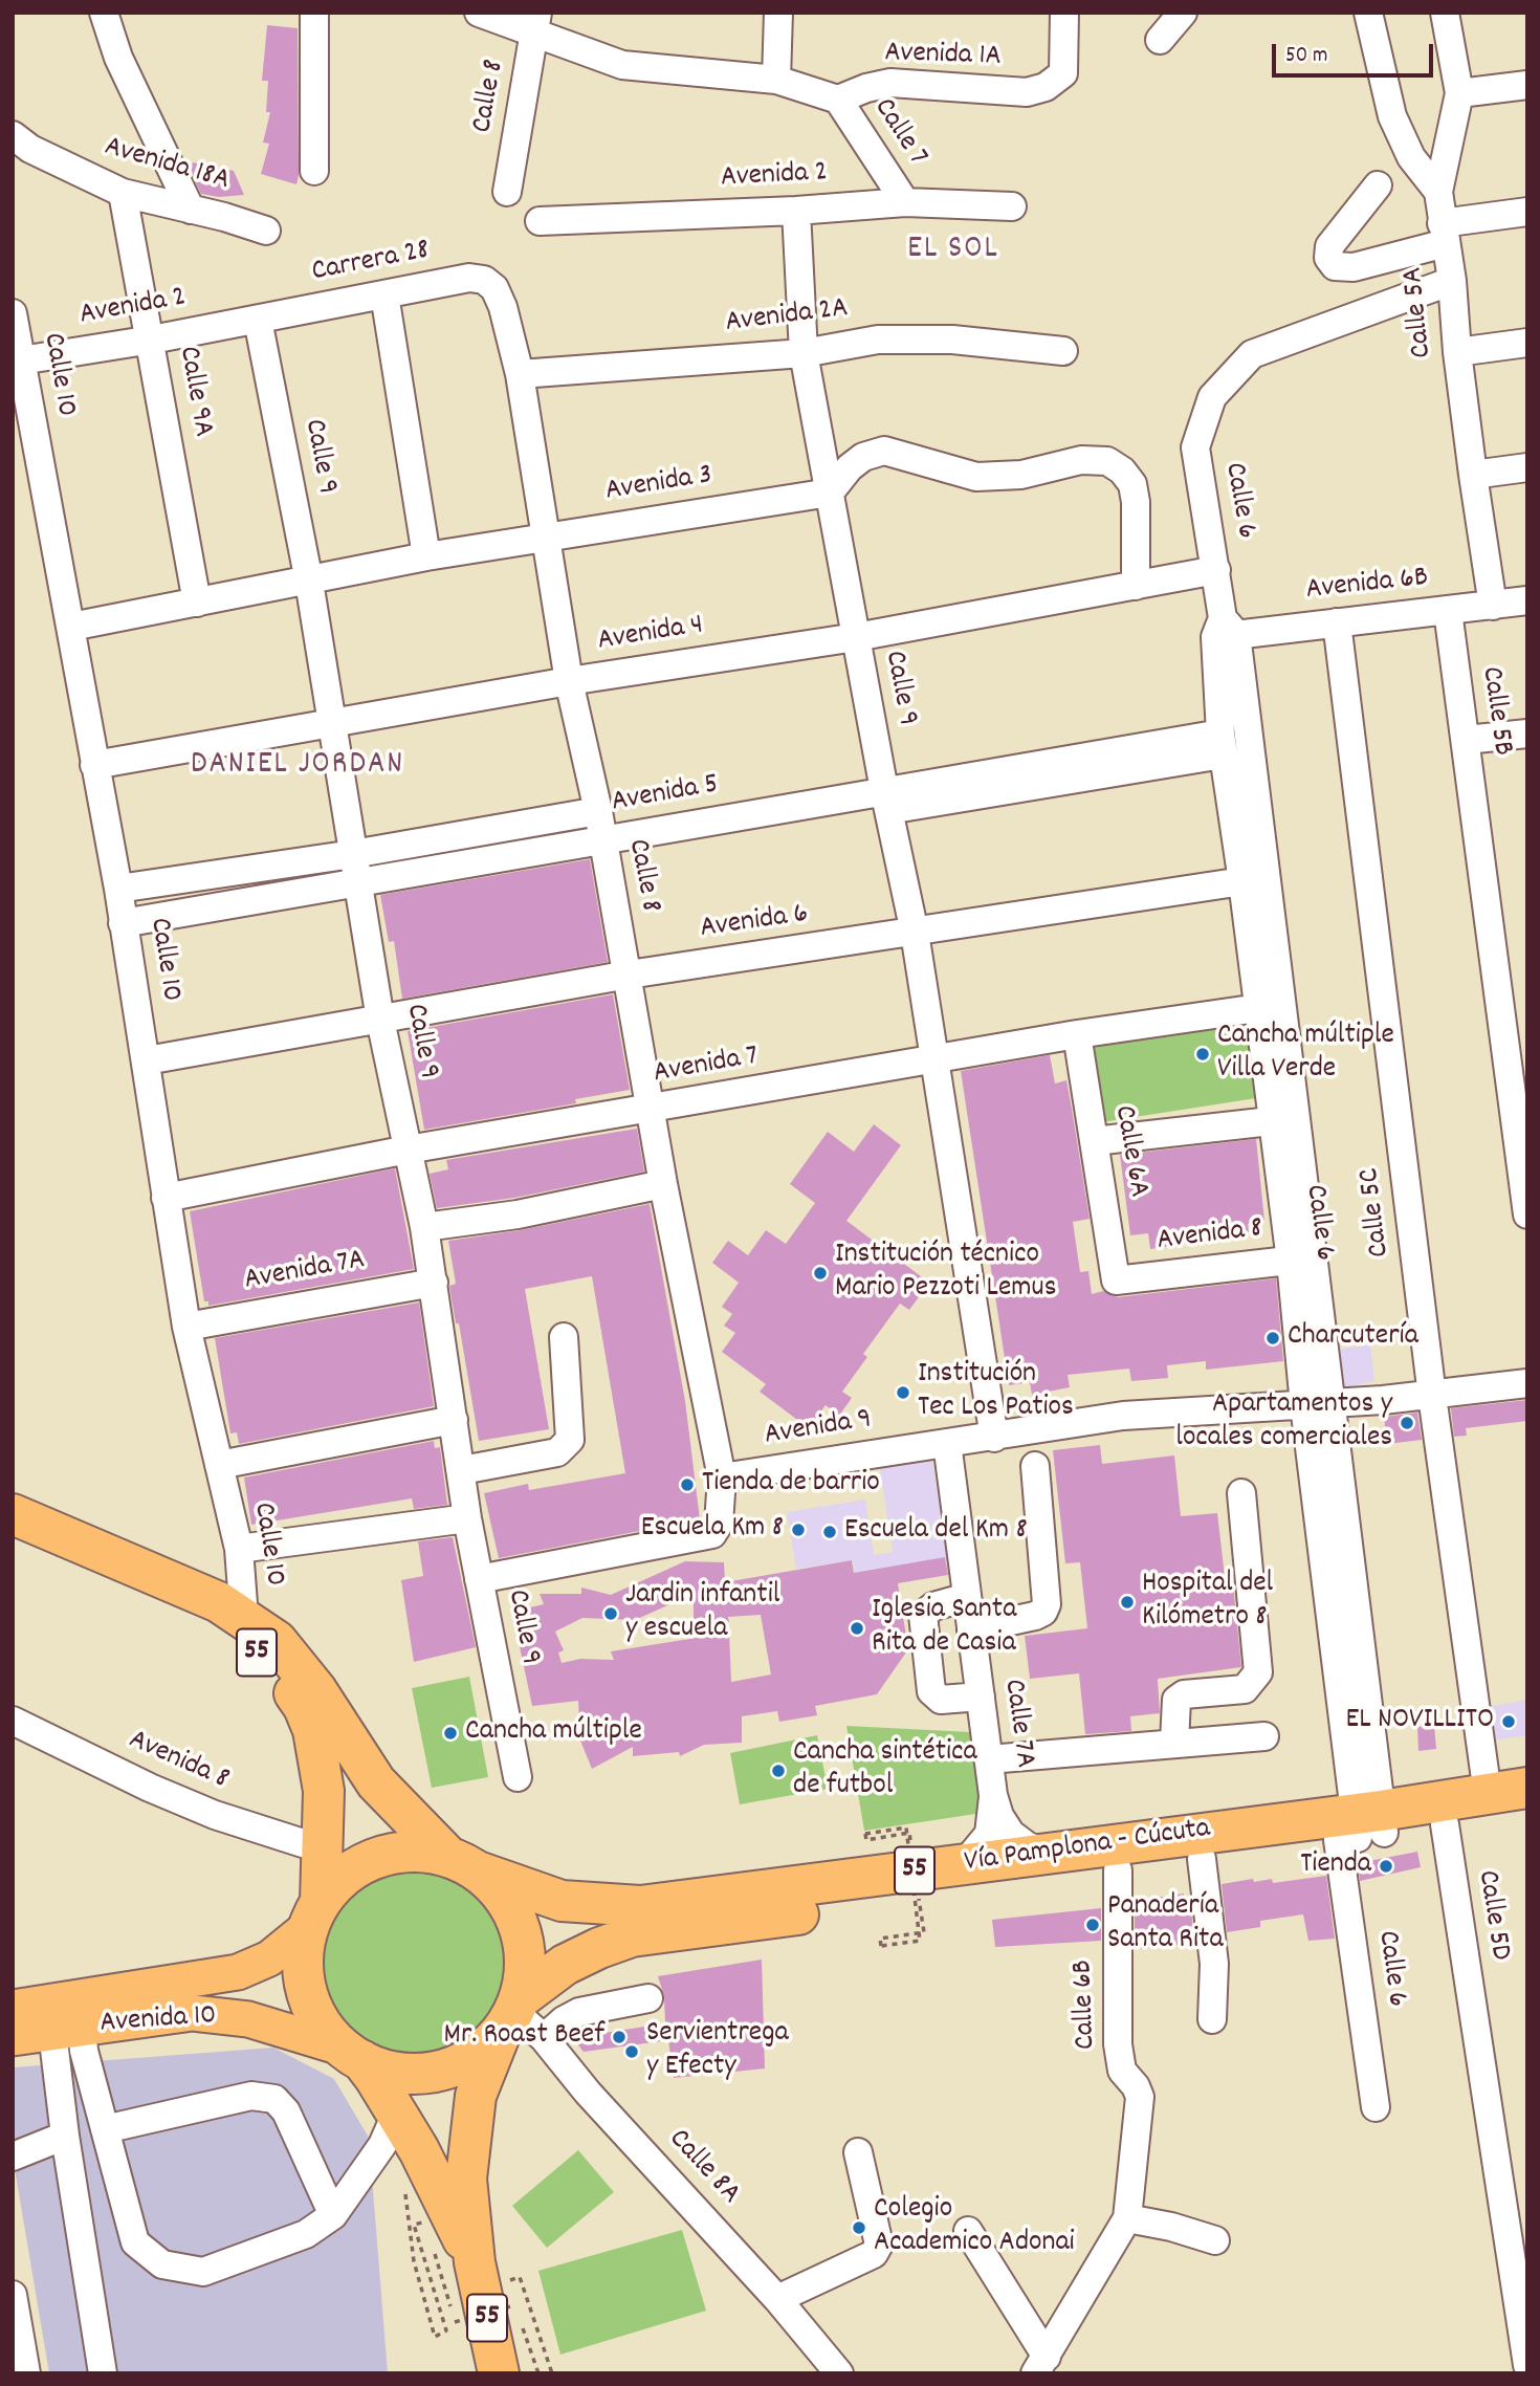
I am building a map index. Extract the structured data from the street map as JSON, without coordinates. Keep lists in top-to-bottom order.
{
  "streets": {
    "highway": ["55", "Vía Pamplona - Cúcuta"],
    "main road": ["Avenida 10"],
    "street": [
      "Avenida 1A",
      "Calle 8",
      "Calle 7",
      "Avenida 18A",
      "Avenida 2",
      "Carrera 28",
      "Calle 5A",
      "Avenida 2A",
      "Calle 10",
      "Calle 9A",
      "Calle 9",
      "Avenida 3",
      "Calle 6",
      "Avenida 6B",
      "Avenida 4",
      "Calle 5B",
      "Avenida 5",
      "Avenida 6",
      "Avenida 7",
      "Calle 6A",
      "Calle 5C",
      "Avenida 8",
      "Avenida 7A",
      "Avenida 9",
      "Calle 7A",
      "Calle 5D",
      "Calle 6B",
      "Calle 8A"
    ]
  },
  "crossings": [
    ["Avenida 1A", "Calle 7"],
    ["Calle 8", "Carrera 28"],
    ["Calle 8", "Avenida 2A"],
    ["Calle 8", "Avenida 3"],
    ["Calle 8", "Avenida 4"],
    ["Calle 8", "Avenida 5"],
    ["Calle 8", "Avenida 6"],
    ["Calle 8", "Avenida 7"],
    ["Calle 8", "Avenida 9"],
    ["Calle 7", "Avenida 2"],
    ["Avenida 18A", "Calle 9A"],
    ["Avenida 2", "Carrera 28"],
    ["Avenida 2", "Calle 10"],
    ["Avenida 2", "Calle 9A"],
    ["Avenida 2", "Calle 9"],
    ["Carrera 28", "Calle 9"],
    ["Calle 5A", "Calle 6"],
    ["Calle 5A", "Avenida 6B"],
    ["Avenida 2A", "Calle 9"],
    ["Calle 10", "Avenida 3"],
    ["Calle 10", "Avenida 4"],
    ["Calle 10", "Avenida 5"],
    ["Calle 10", "Avenida 6"],
    ["Calle 10", "Avenida 7"],
    ["Calle 10", "Avenida 7A"],
    ["Calle 10", "55"],
    ["Calle 9A", "Avenida 3"],
    ["Calle 9", "Avenida 3"],
    ["Calle 9", "Avenida 4"],
    ["Calle 9", "Avenida 5"],
    ["Calle 9", "Avenida 6"],
    ["Calle 9", "Avenida 7"],
    ["Calle 9", "Avenida 7A"],
    ["Calle 9", "Avenida 9"],
    ["Calle 6", "Avenida 6B"],
    ["Calle 6", "Avenida 4"],
    ["Calle 6", "Avenida 5"],
    ["Calle 6", "Avenida 6"],
    ["Calle 6", "Avenida 7"],
    ["Calle 6", "Avenida 8"],
    ["Calle 6", "Avenida 9"],
    ["Calle 6", "Vía Pamplona - Cúcuta"],
    ["Avenida 6B", "Calle 5B"],
    ["Avenida 6B", "Calle 5C"],
    ["Avenida 7", "Calle 6A"],
    ["Calle 6A", "Avenida 8"],
    ["Calle 5C", "Avenida 9"],
    ["Calle 5C", "Vía Pamplona - Cúcuta"],
    ["Avenida 8", "55"],
    ["Avenida 9", "Calle 7A"],
    ["55", "Vía Pamplona - Cúcuta"],
    ["55", "Avenida 10"],
    ["55", "Calle 8A"],
    ["Calle 7A", "Vía Pamplona - Cúcuta"],
    ["Vía Pamplona - Cúcuta", "Calle 5D"],
    ["Vía Pamplona - Cúcuta", "Calle 6B"],
    ["Vía Pamplona - Cúcuta", "Avenida 10"],
    ["Vía Pamplona - Cúcuta", "Calle 8A"],
    ["Avenida 10", "Calle 8A"]
  ],
  "districts": ["EL SOL", "DANIEL JORDAN"],
  "places": [
    "Cancha múltiple Villa Verde",
    "Institución técnico Mario Pezzoti Lemus",
    "Charcutería",
    "Institución Tec Los Patios",
    "Apartamentos y locales comerciales",
    "Tienda de barrio",
    "Escuela Km 8",
    "Escuela del Km 8",
    "Hospital del Kilómetro 8",
    "Jardin infantil y escuela",
    "Iglesia Santa Rita de Casia",
    "EL NOVILLITO",
    "Cancha múltiple",
    "Cancha sintética de futbol",
    "Tienda",
    "Panadería Santa Rita",
    "Mr. Roast Beef",
    "Servientrega y Efecty",
    "Colegio Academico Adonai"
  ],
  "scale_bar": "50 m"
}
